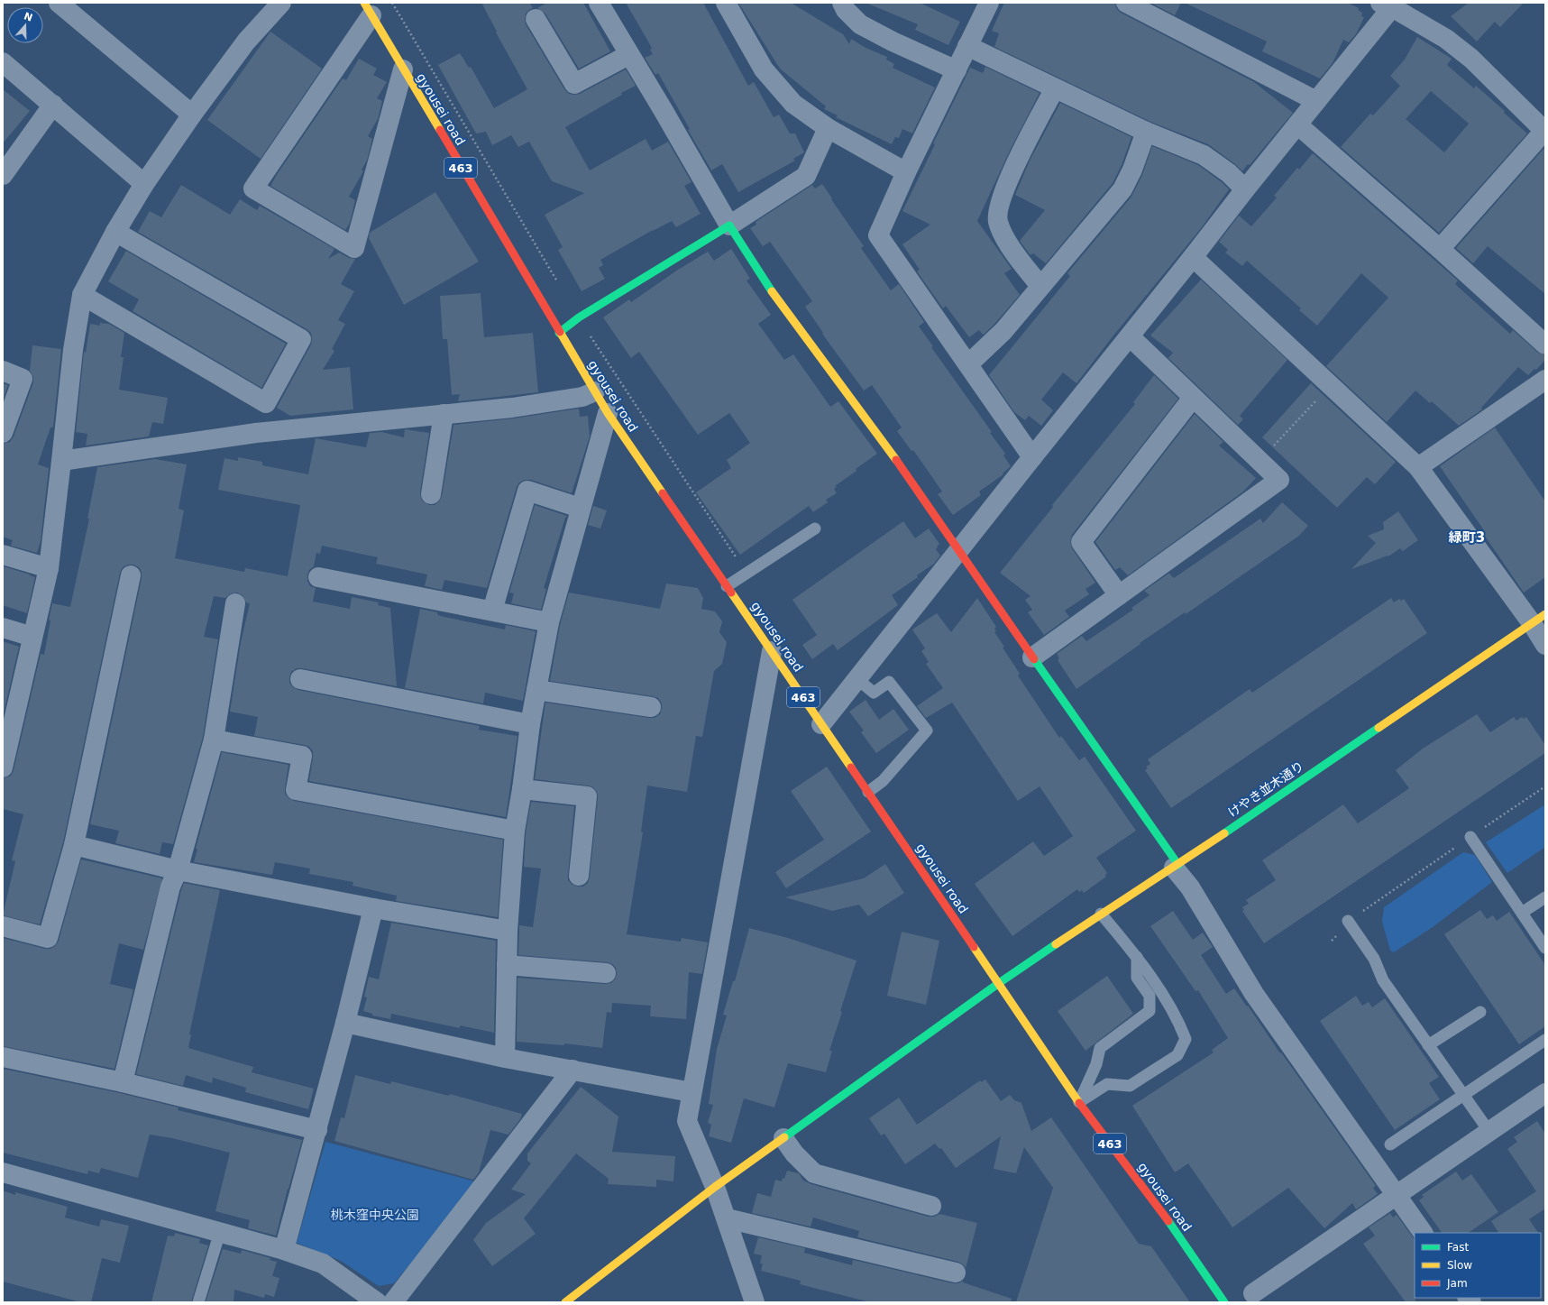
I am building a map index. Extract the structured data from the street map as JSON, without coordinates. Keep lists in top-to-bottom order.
{
  "streets": {
    "main road": ["gyousei road", "463", "けやき並木通り"]
  },
  "crossings": [
    ["gyousei road", "けやき並木通り"]
  ],
  "districts": ["緑町3"],
  "parks": ["桃木窪中央公園"],
  "legend": ["Fast", "Slow", "Jam"],
  "north": "top"
}
